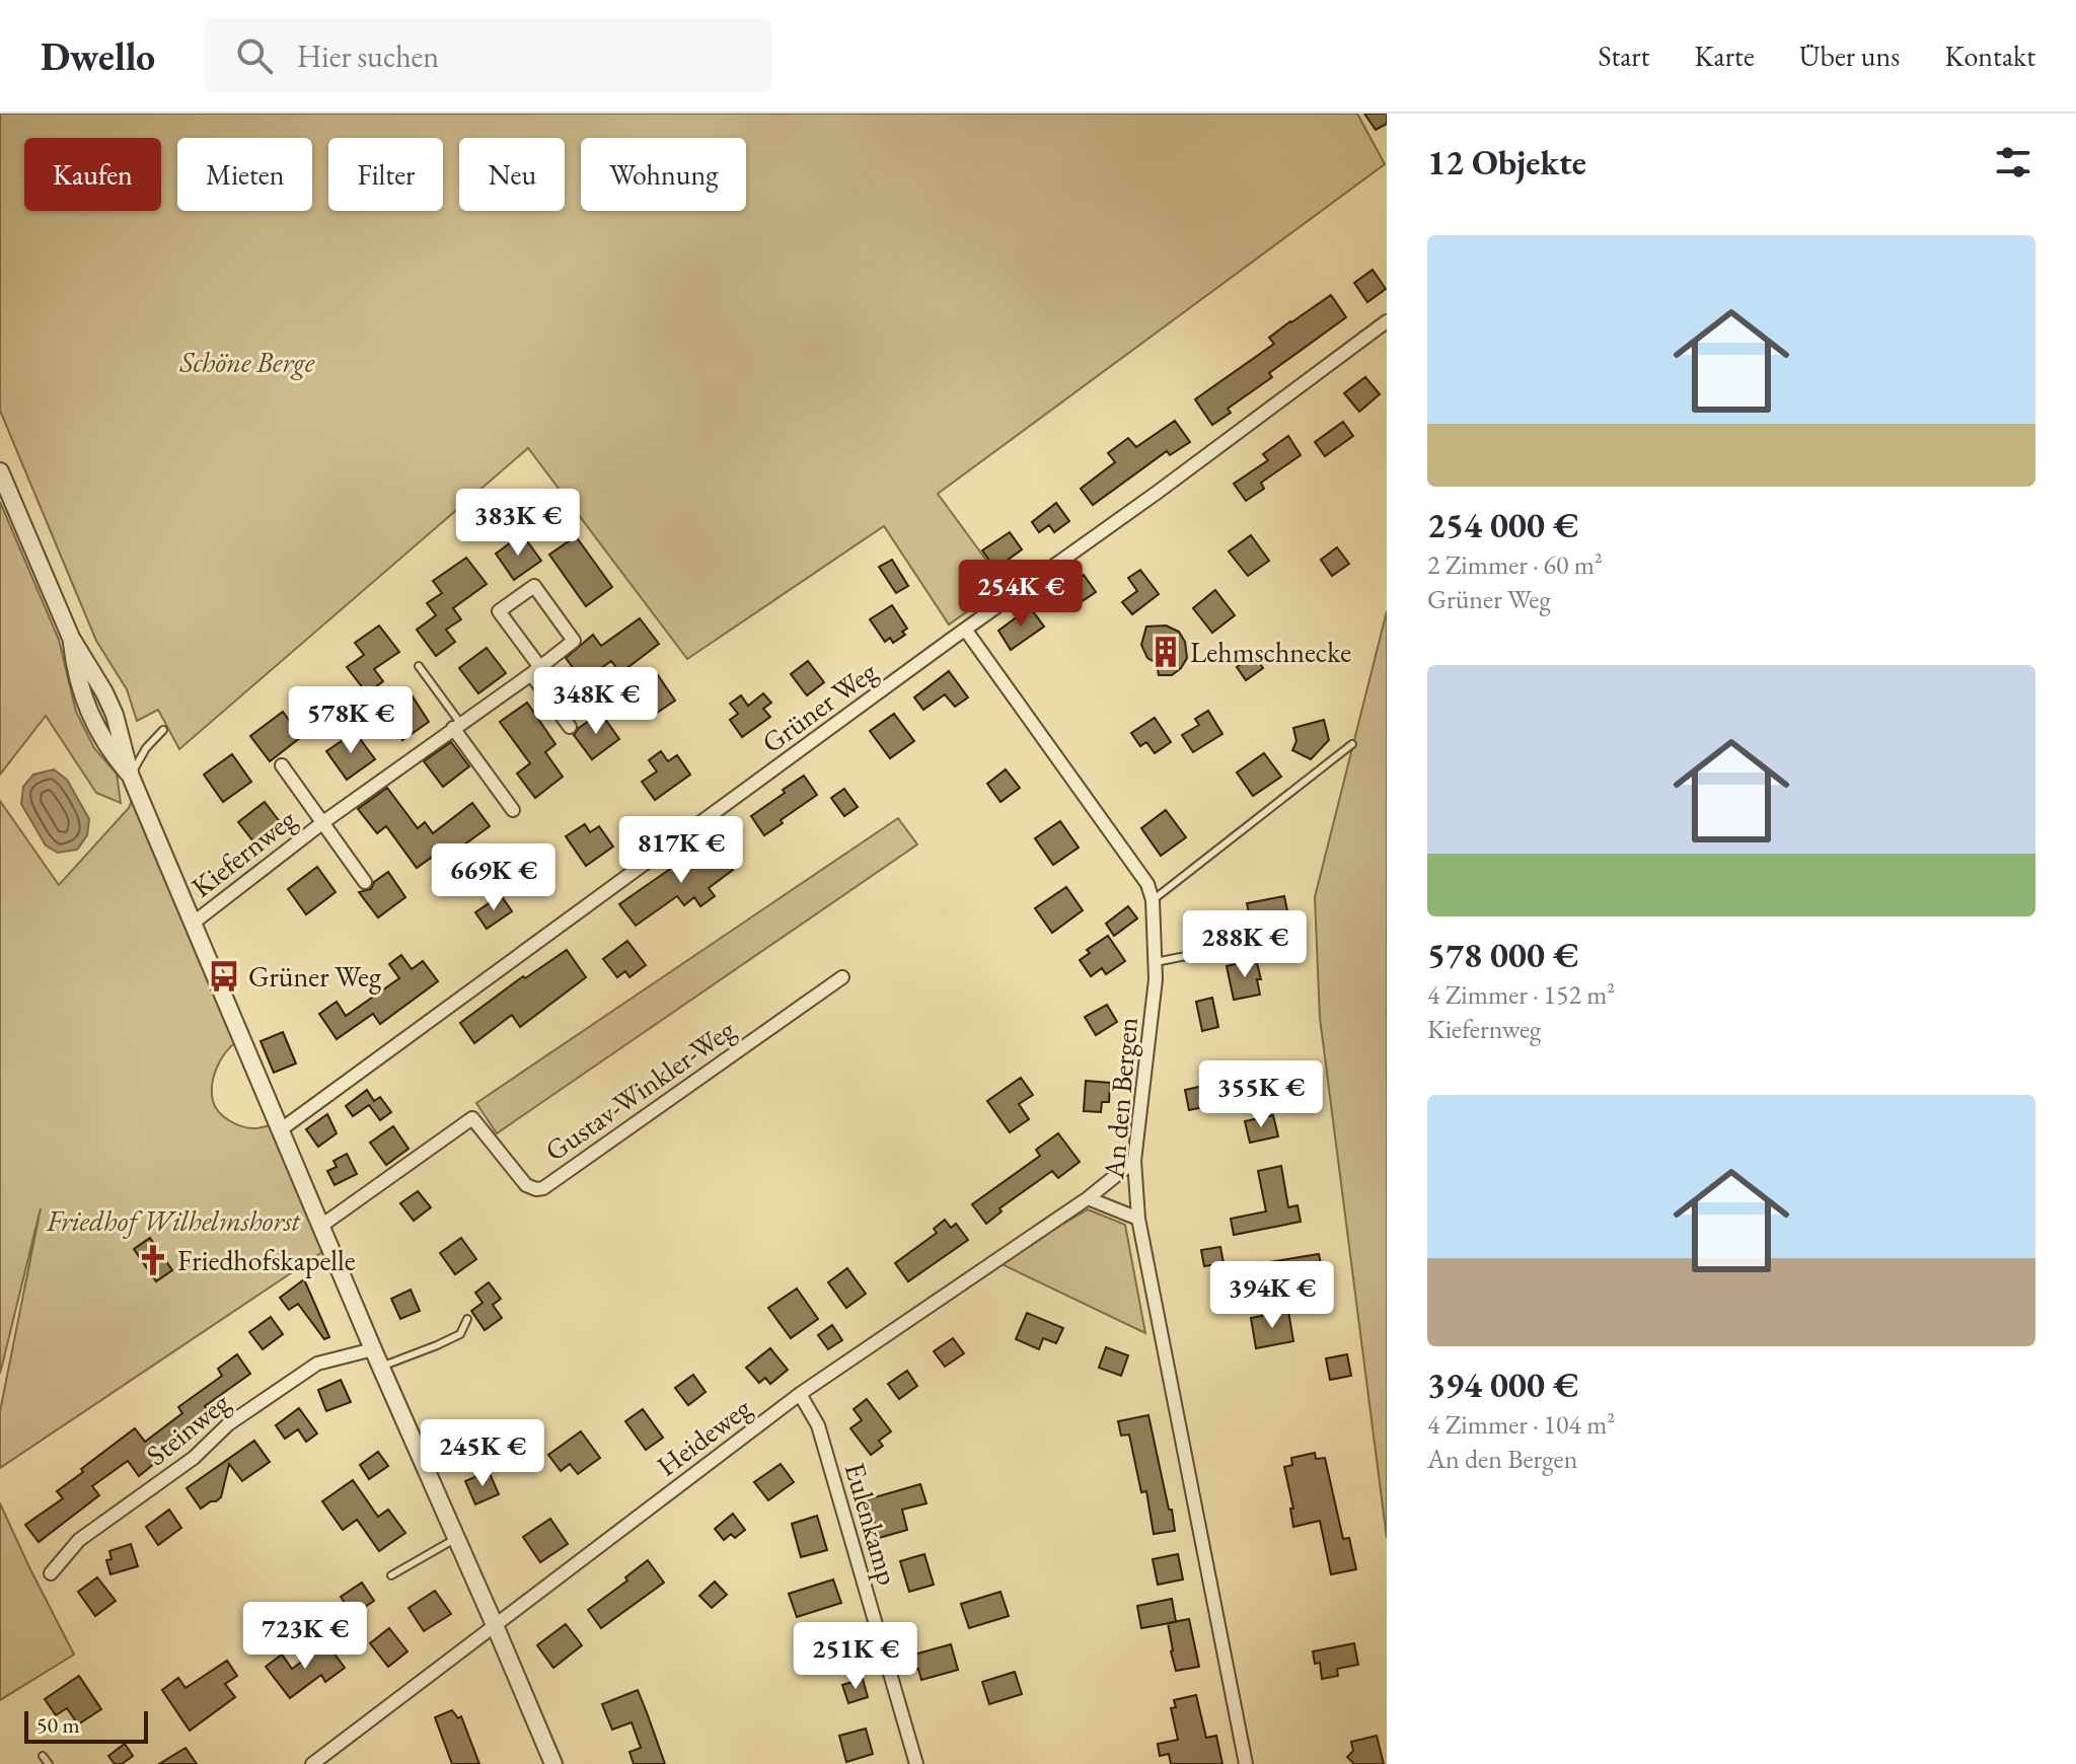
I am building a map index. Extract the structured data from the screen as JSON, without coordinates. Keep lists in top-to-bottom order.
{
  "streets": {
    "street": [
      "Grüner Weg",
      "Kiefernweg",
      "Gustav-Winkler-Weg",
      "An den Bergen",
      "Steinweg",
      "Heideweg",
      "Eulenkamp"
    ]
  },
  "crossings": [
    ["Grüner Weg", "An den Bergen"],
    ["An den Bergen", "Heideweg"],
    ["Heideweg", "Eulenkamp"]
  ],
  "parks": ["Schöne Berge", "Friedhof Wilhelmshorst"],
  "places": {
    "building": ["Lehmschnecke"],
    "bus stop": ["Grüner Weg"],
    "church": ["Friedhofskapelle"]
  },
  "scale_bar": "50 m",
  "page": {
    "header": "Dwello",
    "search": "Hier suchen",
    "nav": [
      "Start",
      "Karte",
      "Über uns",
      "Kontakt"
    ],
    "heading": "12 Objekte",
    "chip": [
      "Kaufen",
      "Mieten",
      "Filter",
      "Neu",
      "Wohnung"
    ],
    "list": [
      {
        "name": "254 000 €",
        "note": "2 Zimmer · 60 m² · Grüner Weg"
      },
      {
        "name": "578 000 €",
        "note": "4 Zimmer · 152 m² · Kiefernweg"
      },
      {
        "name": "394 000 €",
        "note": "4 Zimmer · 104 m² · An den Bergen"
      }
    ],
    "price": [
      "383K €",
      "254K €",
      "348K €",
      "578K €",
      "817K €",
      "669K €",
      "288K €",
      "355K €",
      "394K €",
      "245K €",
      "723K €",
      "251K €"
    ],
    "scale": "50 m"
  }
}
